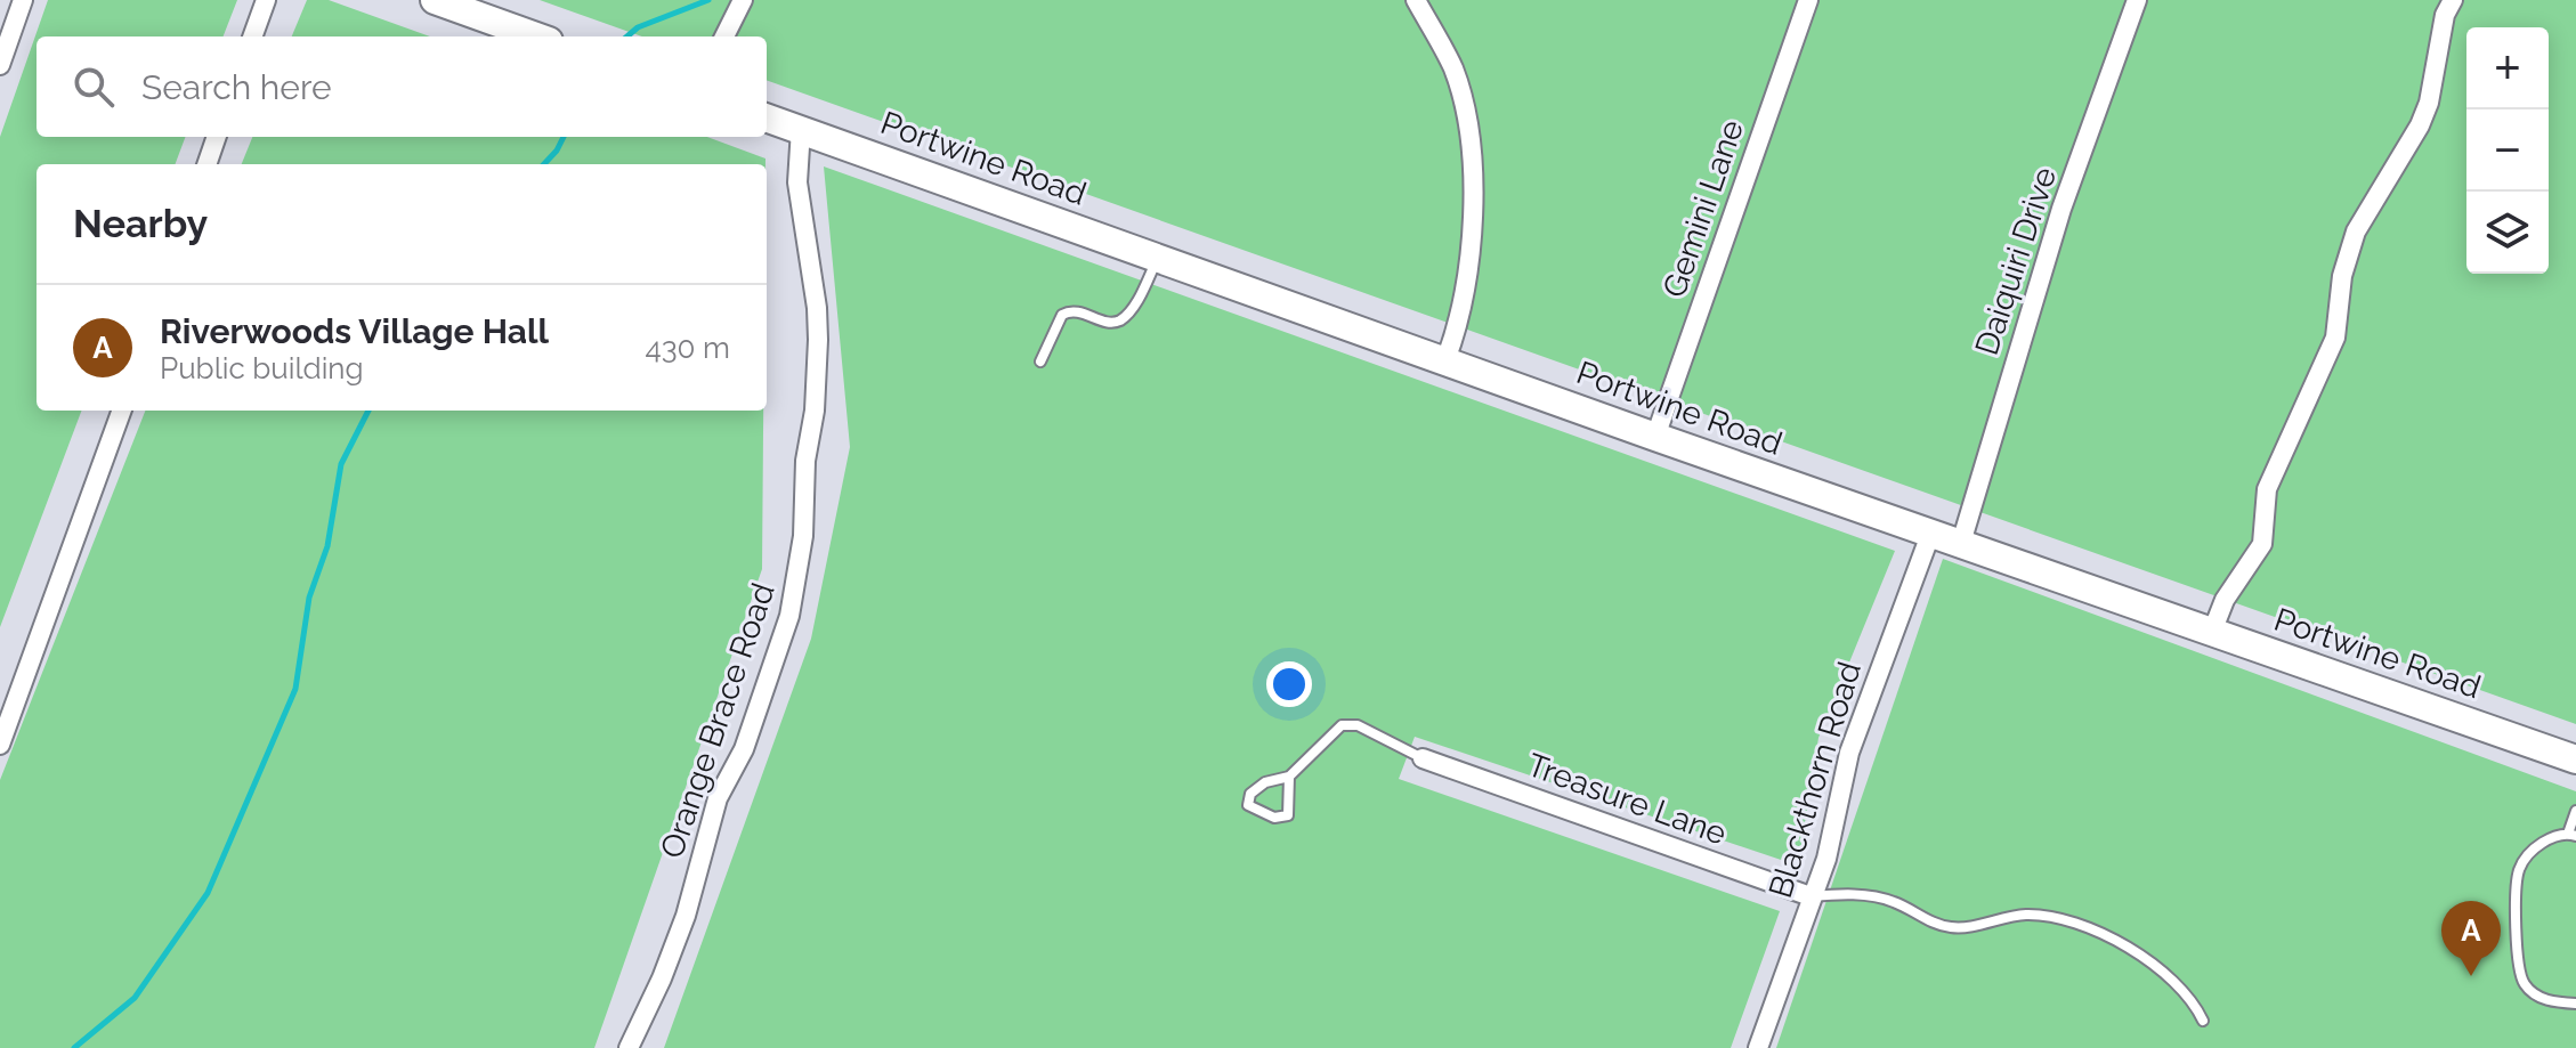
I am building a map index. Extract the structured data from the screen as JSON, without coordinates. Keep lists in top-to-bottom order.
{
  "streets": {
    "street": [
      "Portwine Road",
      "Gemini Lane",
      "Daiquiri Drive",
      "Orange Brace Road",
      "Blackthorn Road",
      "Treasure Lane"
    ]
  },
  "crossings": [
    ["Portwine Road", "Gemini Lane"],
    ["Portwine Road", "Daiquiri Drive"],
    ["Portwine Road", "Orange Brace Road"],
    ["Portwine Road", "Blackthorn Road"],
    ["Blackthorn Road", "Treasure Lane"]
  ],
  "page": {
    "map_buttons": ["+", "−"],
    "search": "Search here",
    "heading": "Nearby",
    "list": [
      {
        "mark": "A",
        "name": "Riverwoods Village Hall",
        "note": "Public building",
        "value": "430 m"
      }
    ],
    "pins": "A"
  }
}
